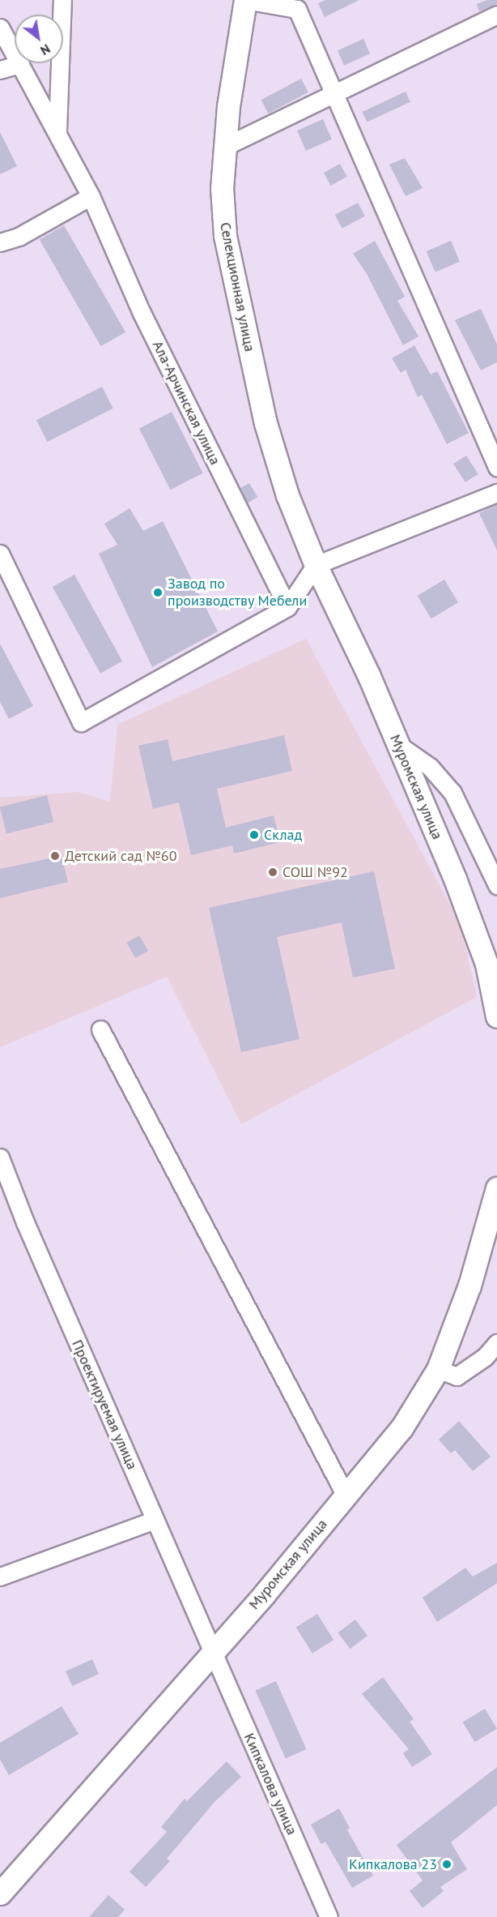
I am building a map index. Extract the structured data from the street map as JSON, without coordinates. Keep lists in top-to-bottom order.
{
  "streets": {
    "street": [
      "Селекционная улица",
      "Ала-Арчинская улица",
      "Муромская улица",
      "Проектируемая улица",
      "Кипкалова улица"
    ]
  },
  "crossings": [
    ["Селекционная улица", "Муромская улица"],
    ["Муромская улица", "Проектируемая улица"],
    ["Муромская улица", "Кипкалова улица"],
    ["Проектируемая улица", "Кипкалова улица"]
  ],
  "places": [
    "Завод по производству Мебели",
    "Склад",
    "Детский сад №60",
    "СОШ №92",
    "Кипкалова 23"
  ],
  "north": "bottom right"
}
